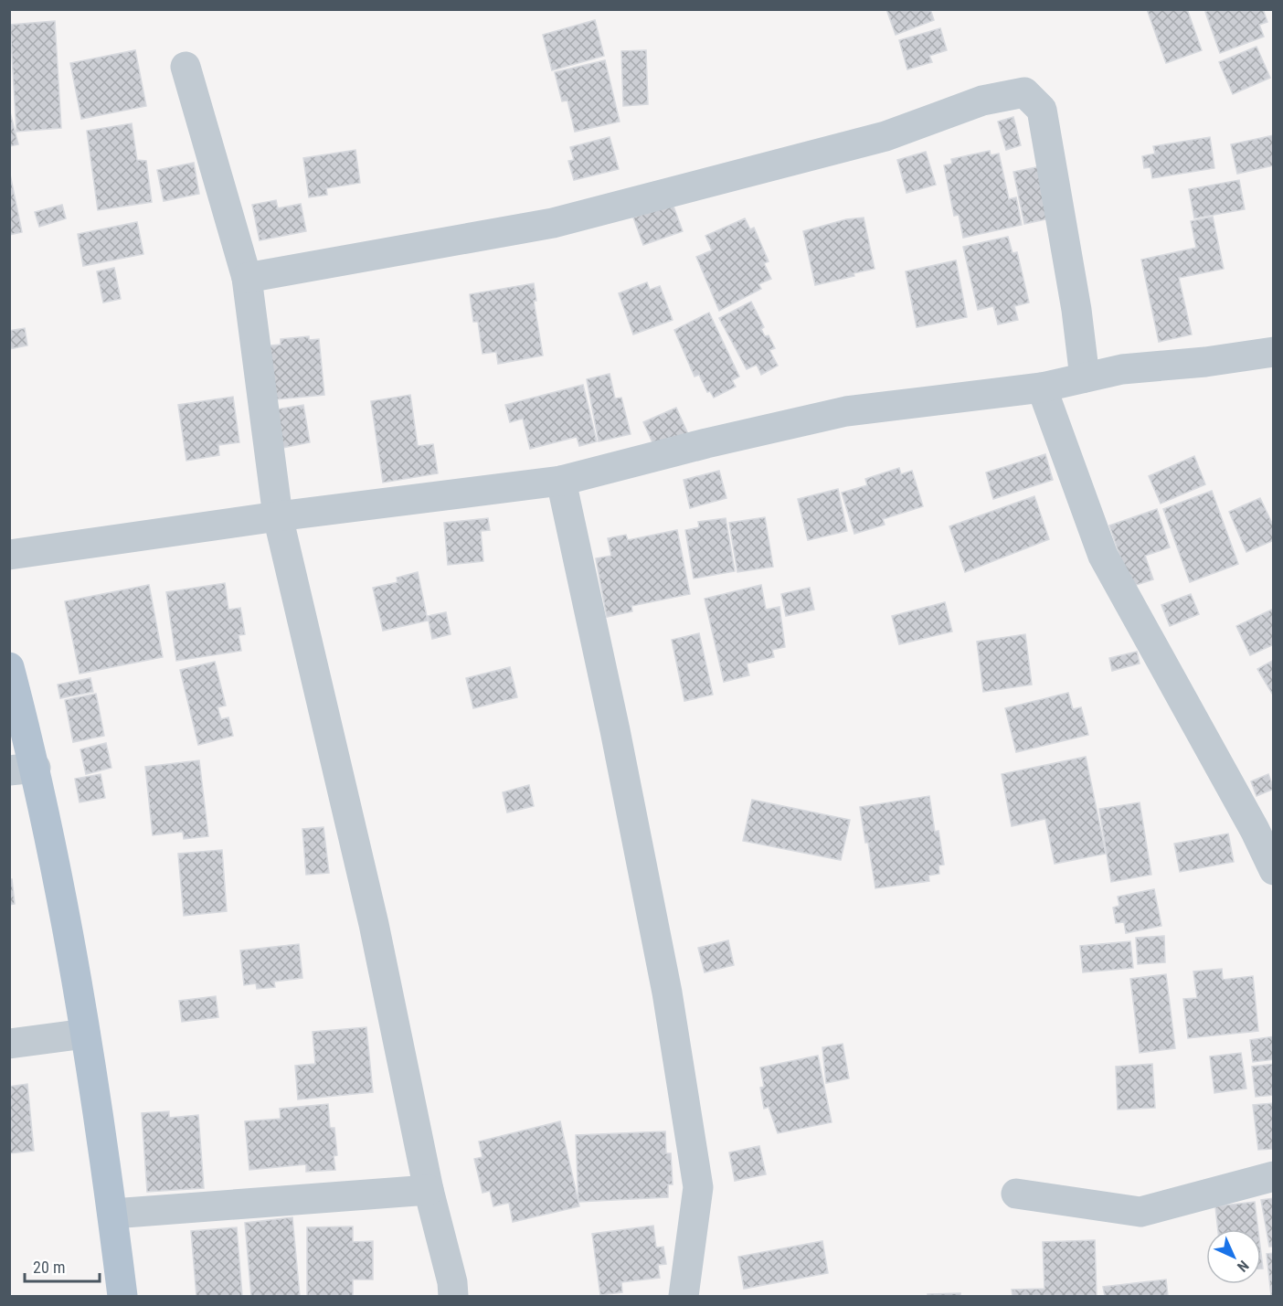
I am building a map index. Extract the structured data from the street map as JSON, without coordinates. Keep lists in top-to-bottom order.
{
  "scale_bar": "20 m",
  "north": "bottom right"
}
